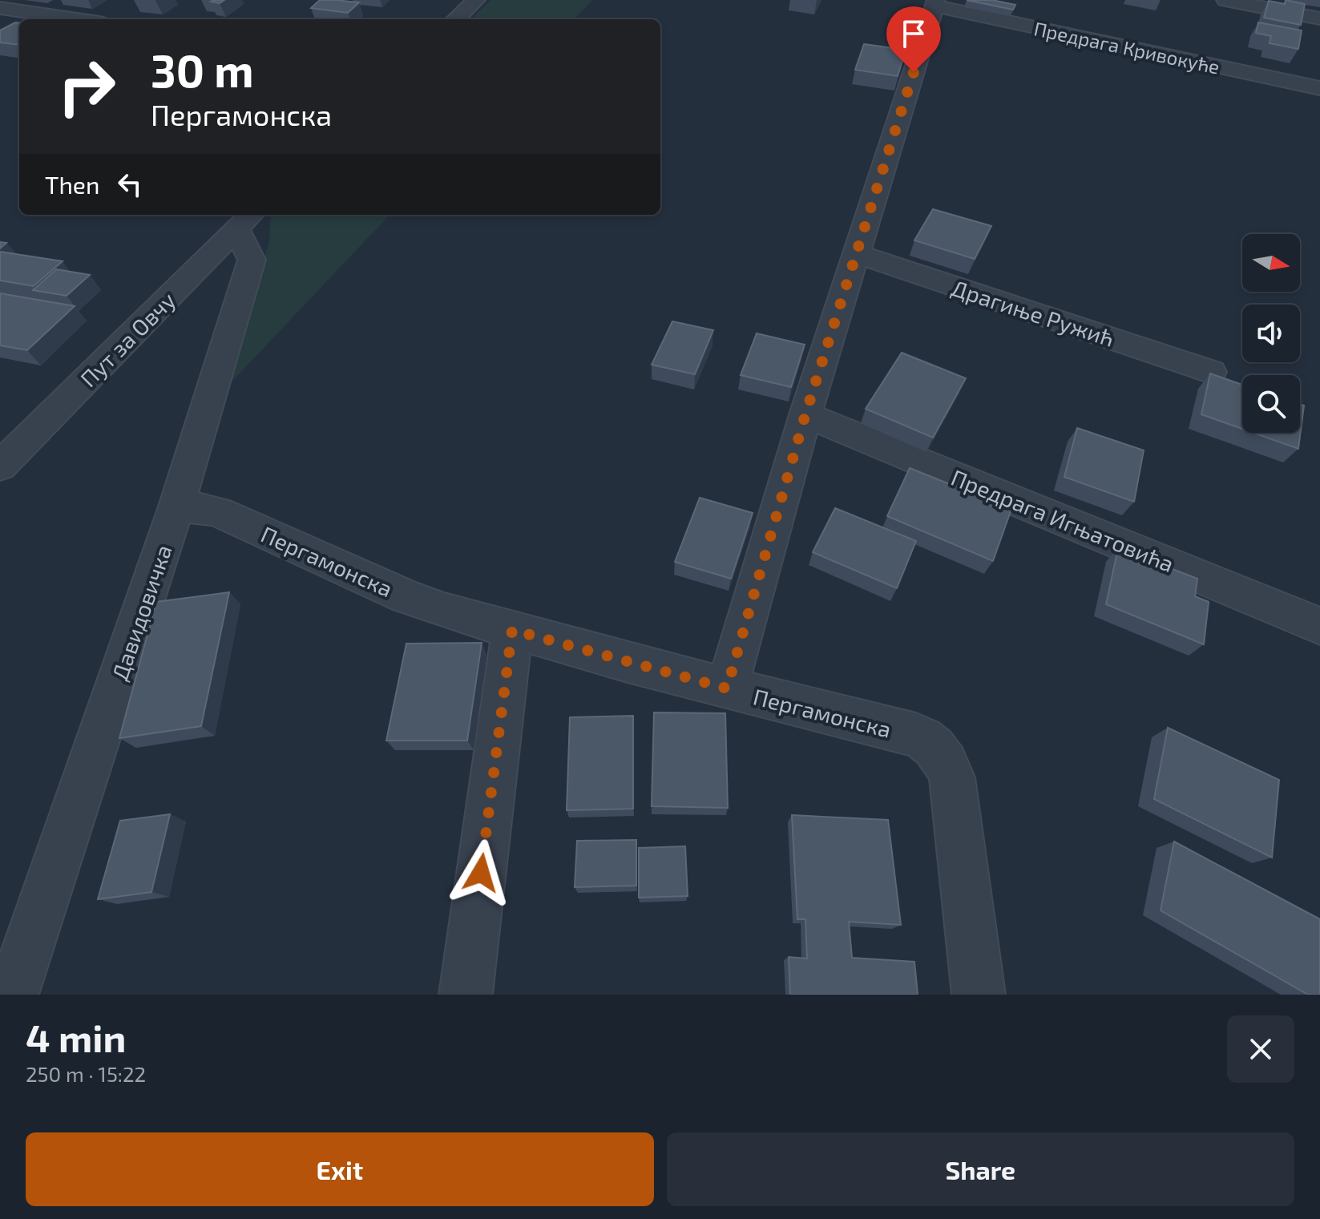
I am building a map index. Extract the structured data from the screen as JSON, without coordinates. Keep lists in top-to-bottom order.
{
  "streets": {
    "street": [
      "Предрага Кривокуће",
      "Драгиње Ружић",
      "Пут за Овчу",
      "Предрага Игњатовића",
      "Пергамонска",
      "Давидовичка"
    ]
  },
  "crossings": [
    ["Пут за Овчу", "Давидовичка"],
    ["Пергамонска", "Давидовичка"]
  ],
  "north": "right",
  "page": {
    "turn": ["30 m", "Пергамонска"],
    "then": "Then",
    "heading": ["4 min", "250 m · 15:22"],
    "buttons": ["Exit", "Share"]
  }
}
